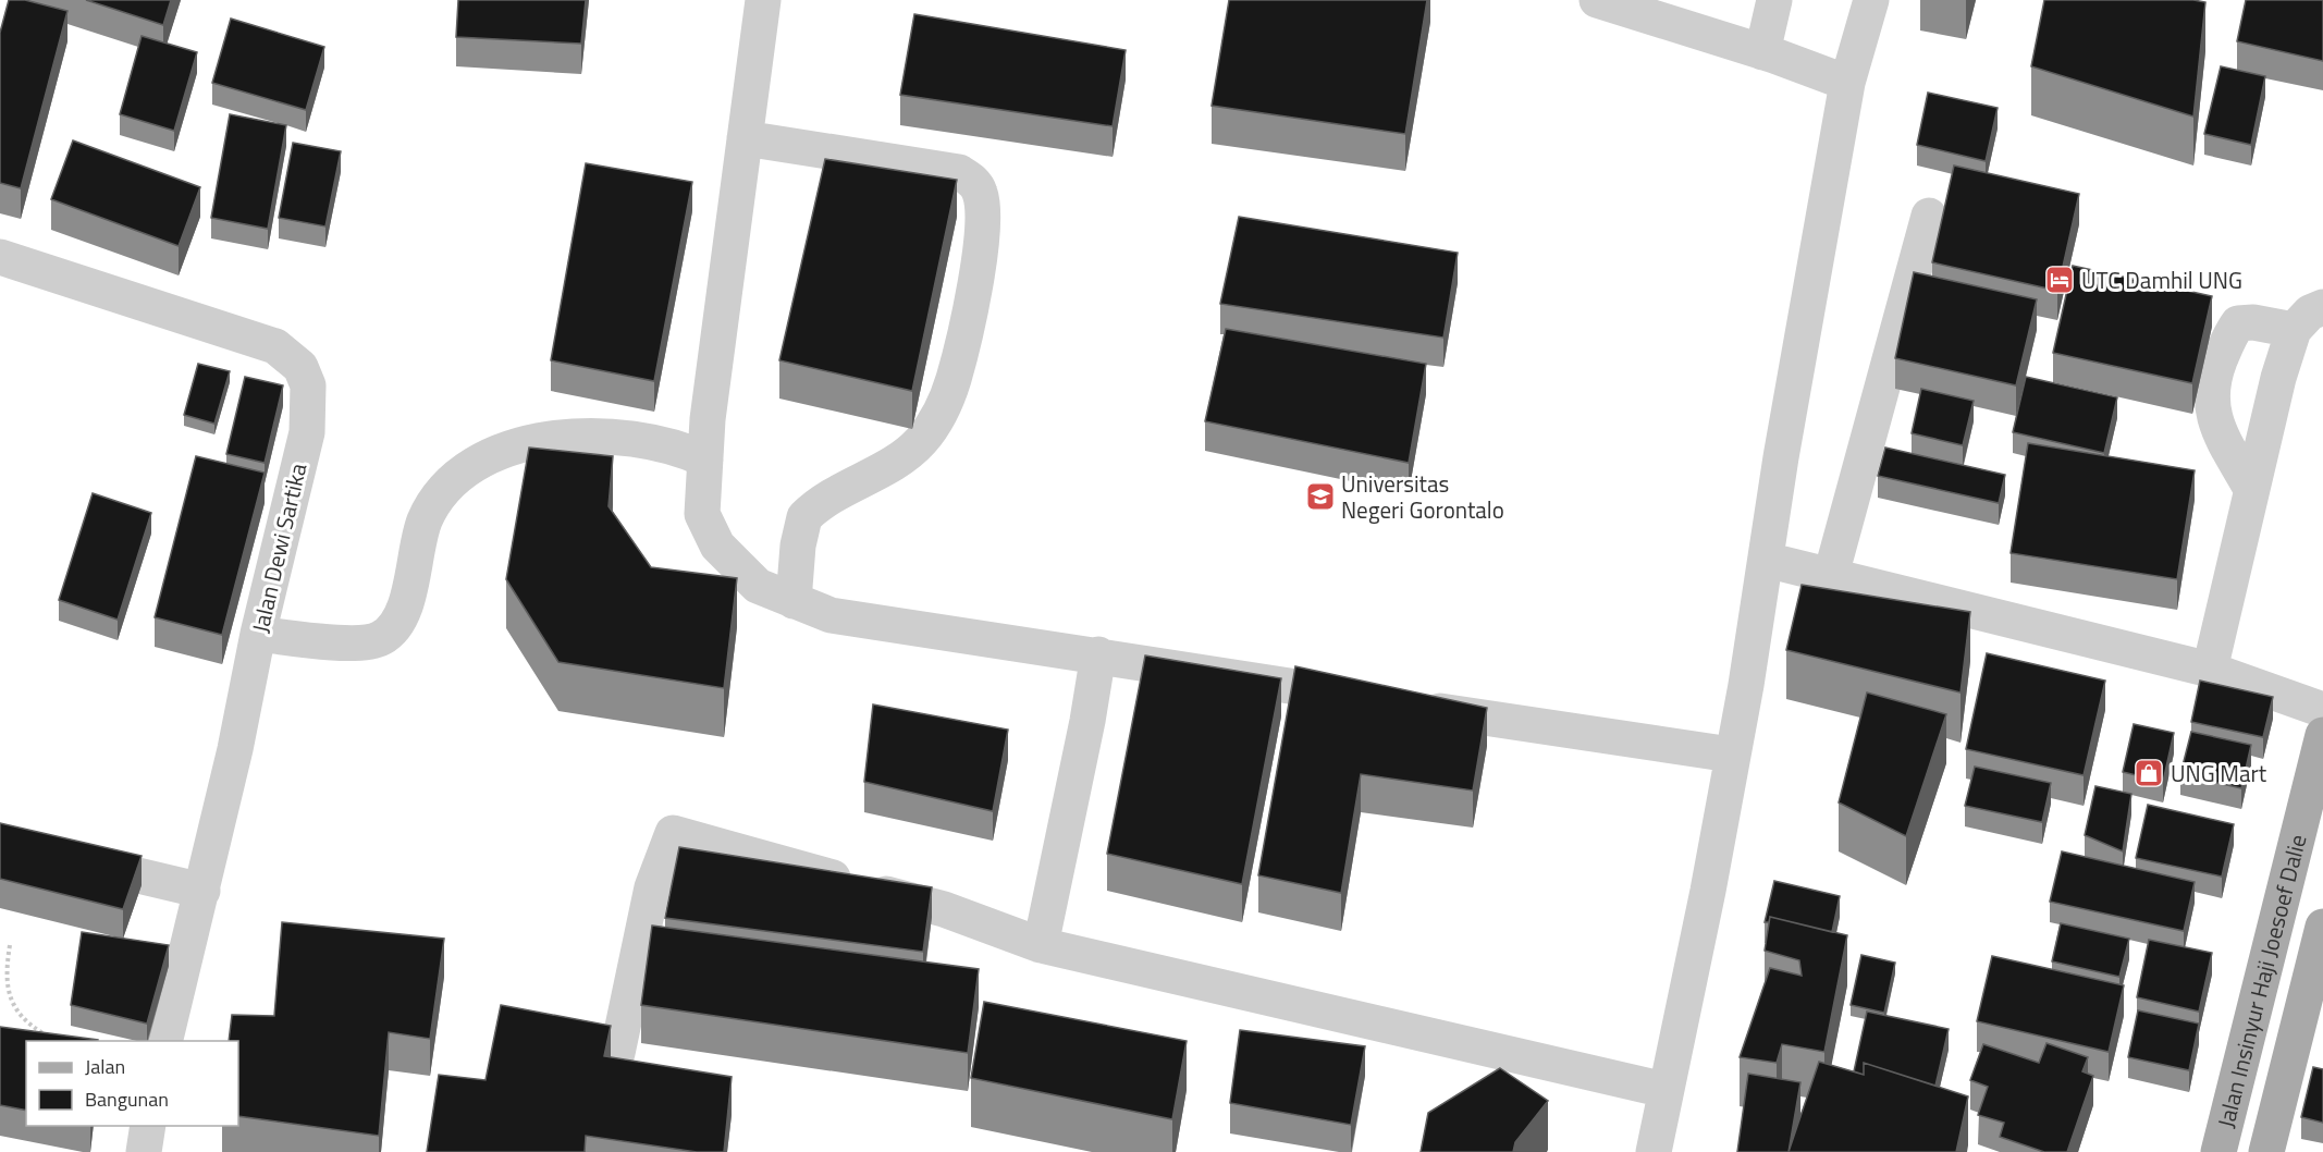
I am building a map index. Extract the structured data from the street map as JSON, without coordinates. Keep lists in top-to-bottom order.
{
  "streets": {
    "main road": ["Jalan Insinyur Haji Joesoef Dalie"],
    "street": ["Jalan Dewi Sartika"]
  },
  "places": {
    "hotel": ["UTC Damhil UNG"],
    "school or university": ["Universitas Negeri Gorontalo"],
    "shop": ["UNG Mart"]
  },
  "legend": ["Jalan", "Bangunan"]
}
